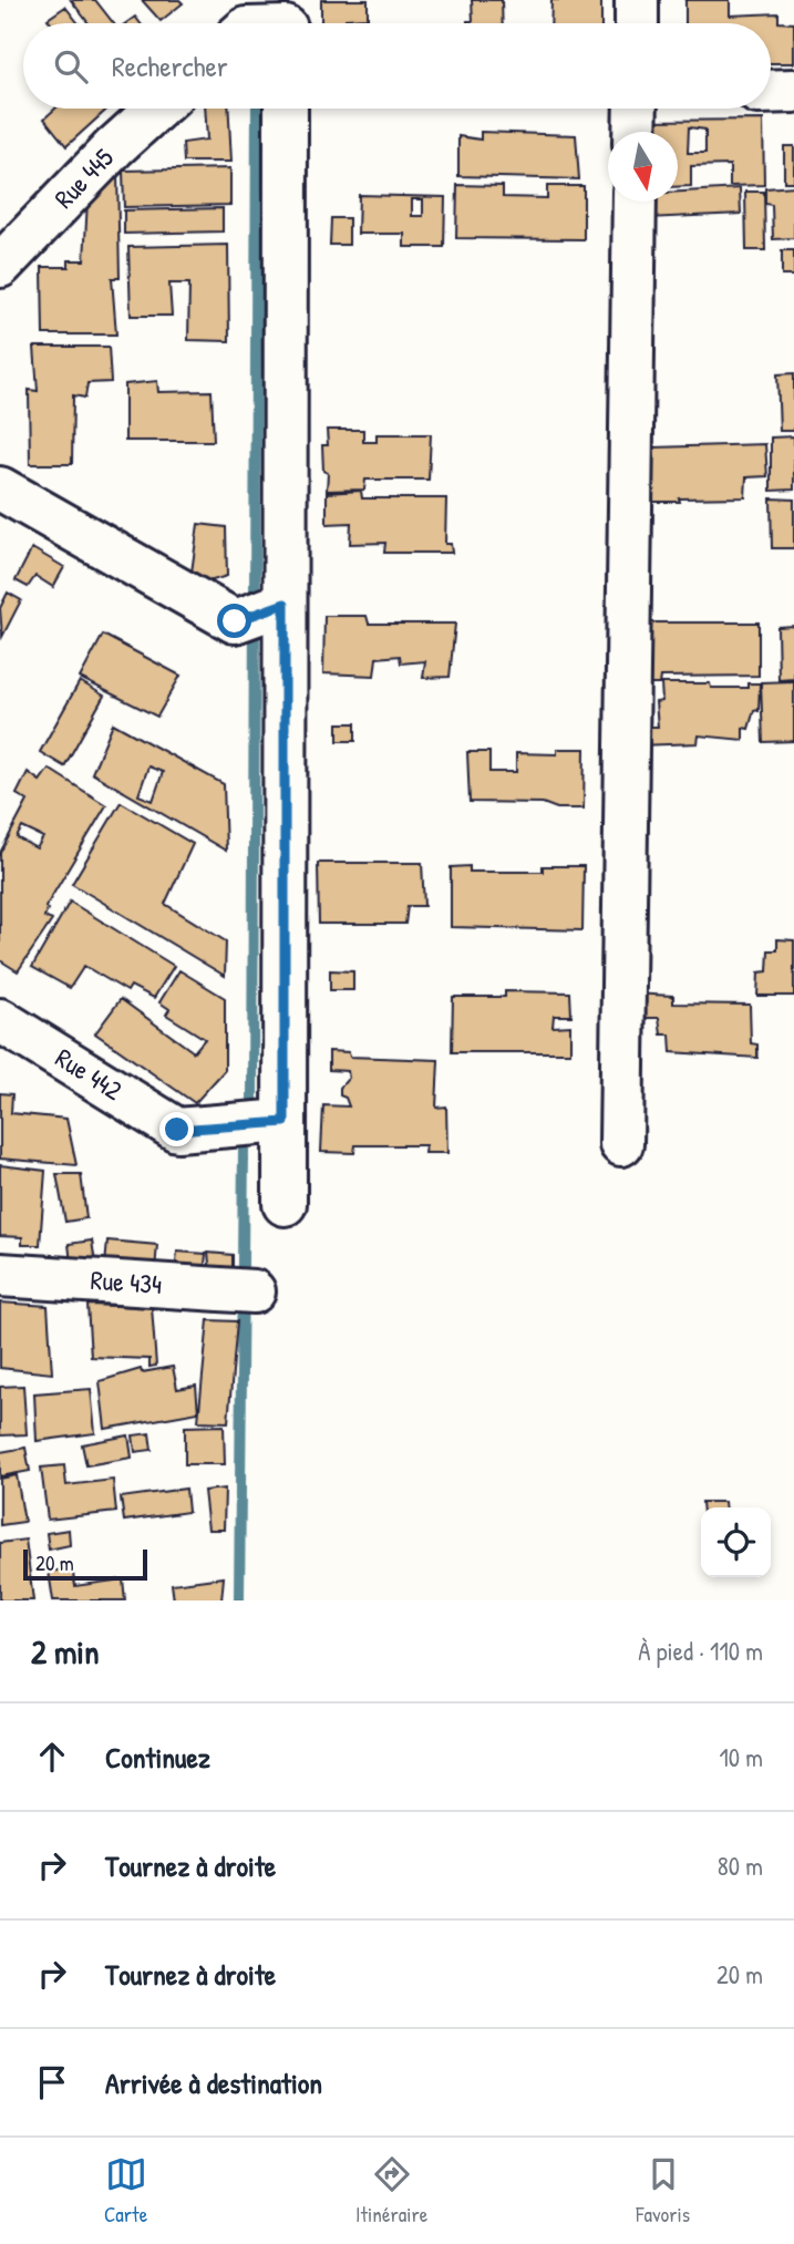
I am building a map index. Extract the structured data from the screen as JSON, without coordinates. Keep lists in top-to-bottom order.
{
  "streets": {
    "street": ["Rue 445", "Rue 442", "Rue 434"]
  },
  "scale_bar": "20 m",
  "north": "bottom",
  "page": {
    "search": "Rechercher",
    "scale": "20 m",
    "heading": ["2 min", "À pied · 110 m"],
    "list": [
      ["Continuez", "10 m"],
      ["Tournez à droite", "80 m"],
      ["Tournez à droite", "20 m"],
      "Arrivée à destination"
    ],
    "nav": ["Carte", "Itinéraire", "Favoris"]
  }
}
